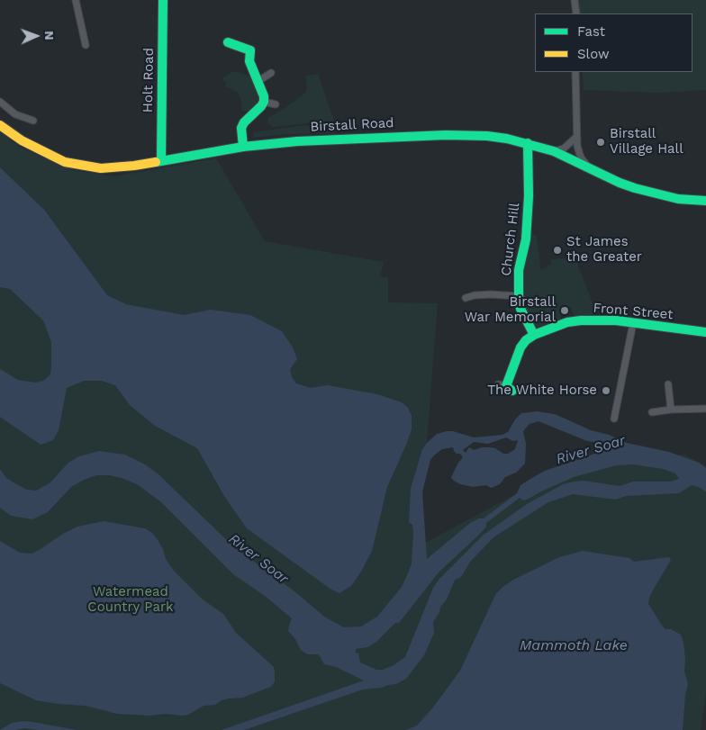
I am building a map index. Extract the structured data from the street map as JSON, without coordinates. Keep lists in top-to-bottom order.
{
  "streets": {
    "street": [
      "Holt Road",
      "Birstall Road",
      "Church Hill",
      "Front Street"
    ]
  },
  "crossings": [
    ["Holt Road", "Birstall Road"],
    ["Birstall Road", "Church Hill"],
    ["Church Hill", "Front Street"]
  ],
  "water": ["River Soar", "Mammoth Lake"],
  "parks": ["Watermead Country Park"],
  "places": [
    "Birstall Village Hall",
    "St James the Greater",
    "Birstall War Memorial",
    "The White Horse"
  ],
  "legend": ["Fast", "Slow"],
  "north": "right"
}
